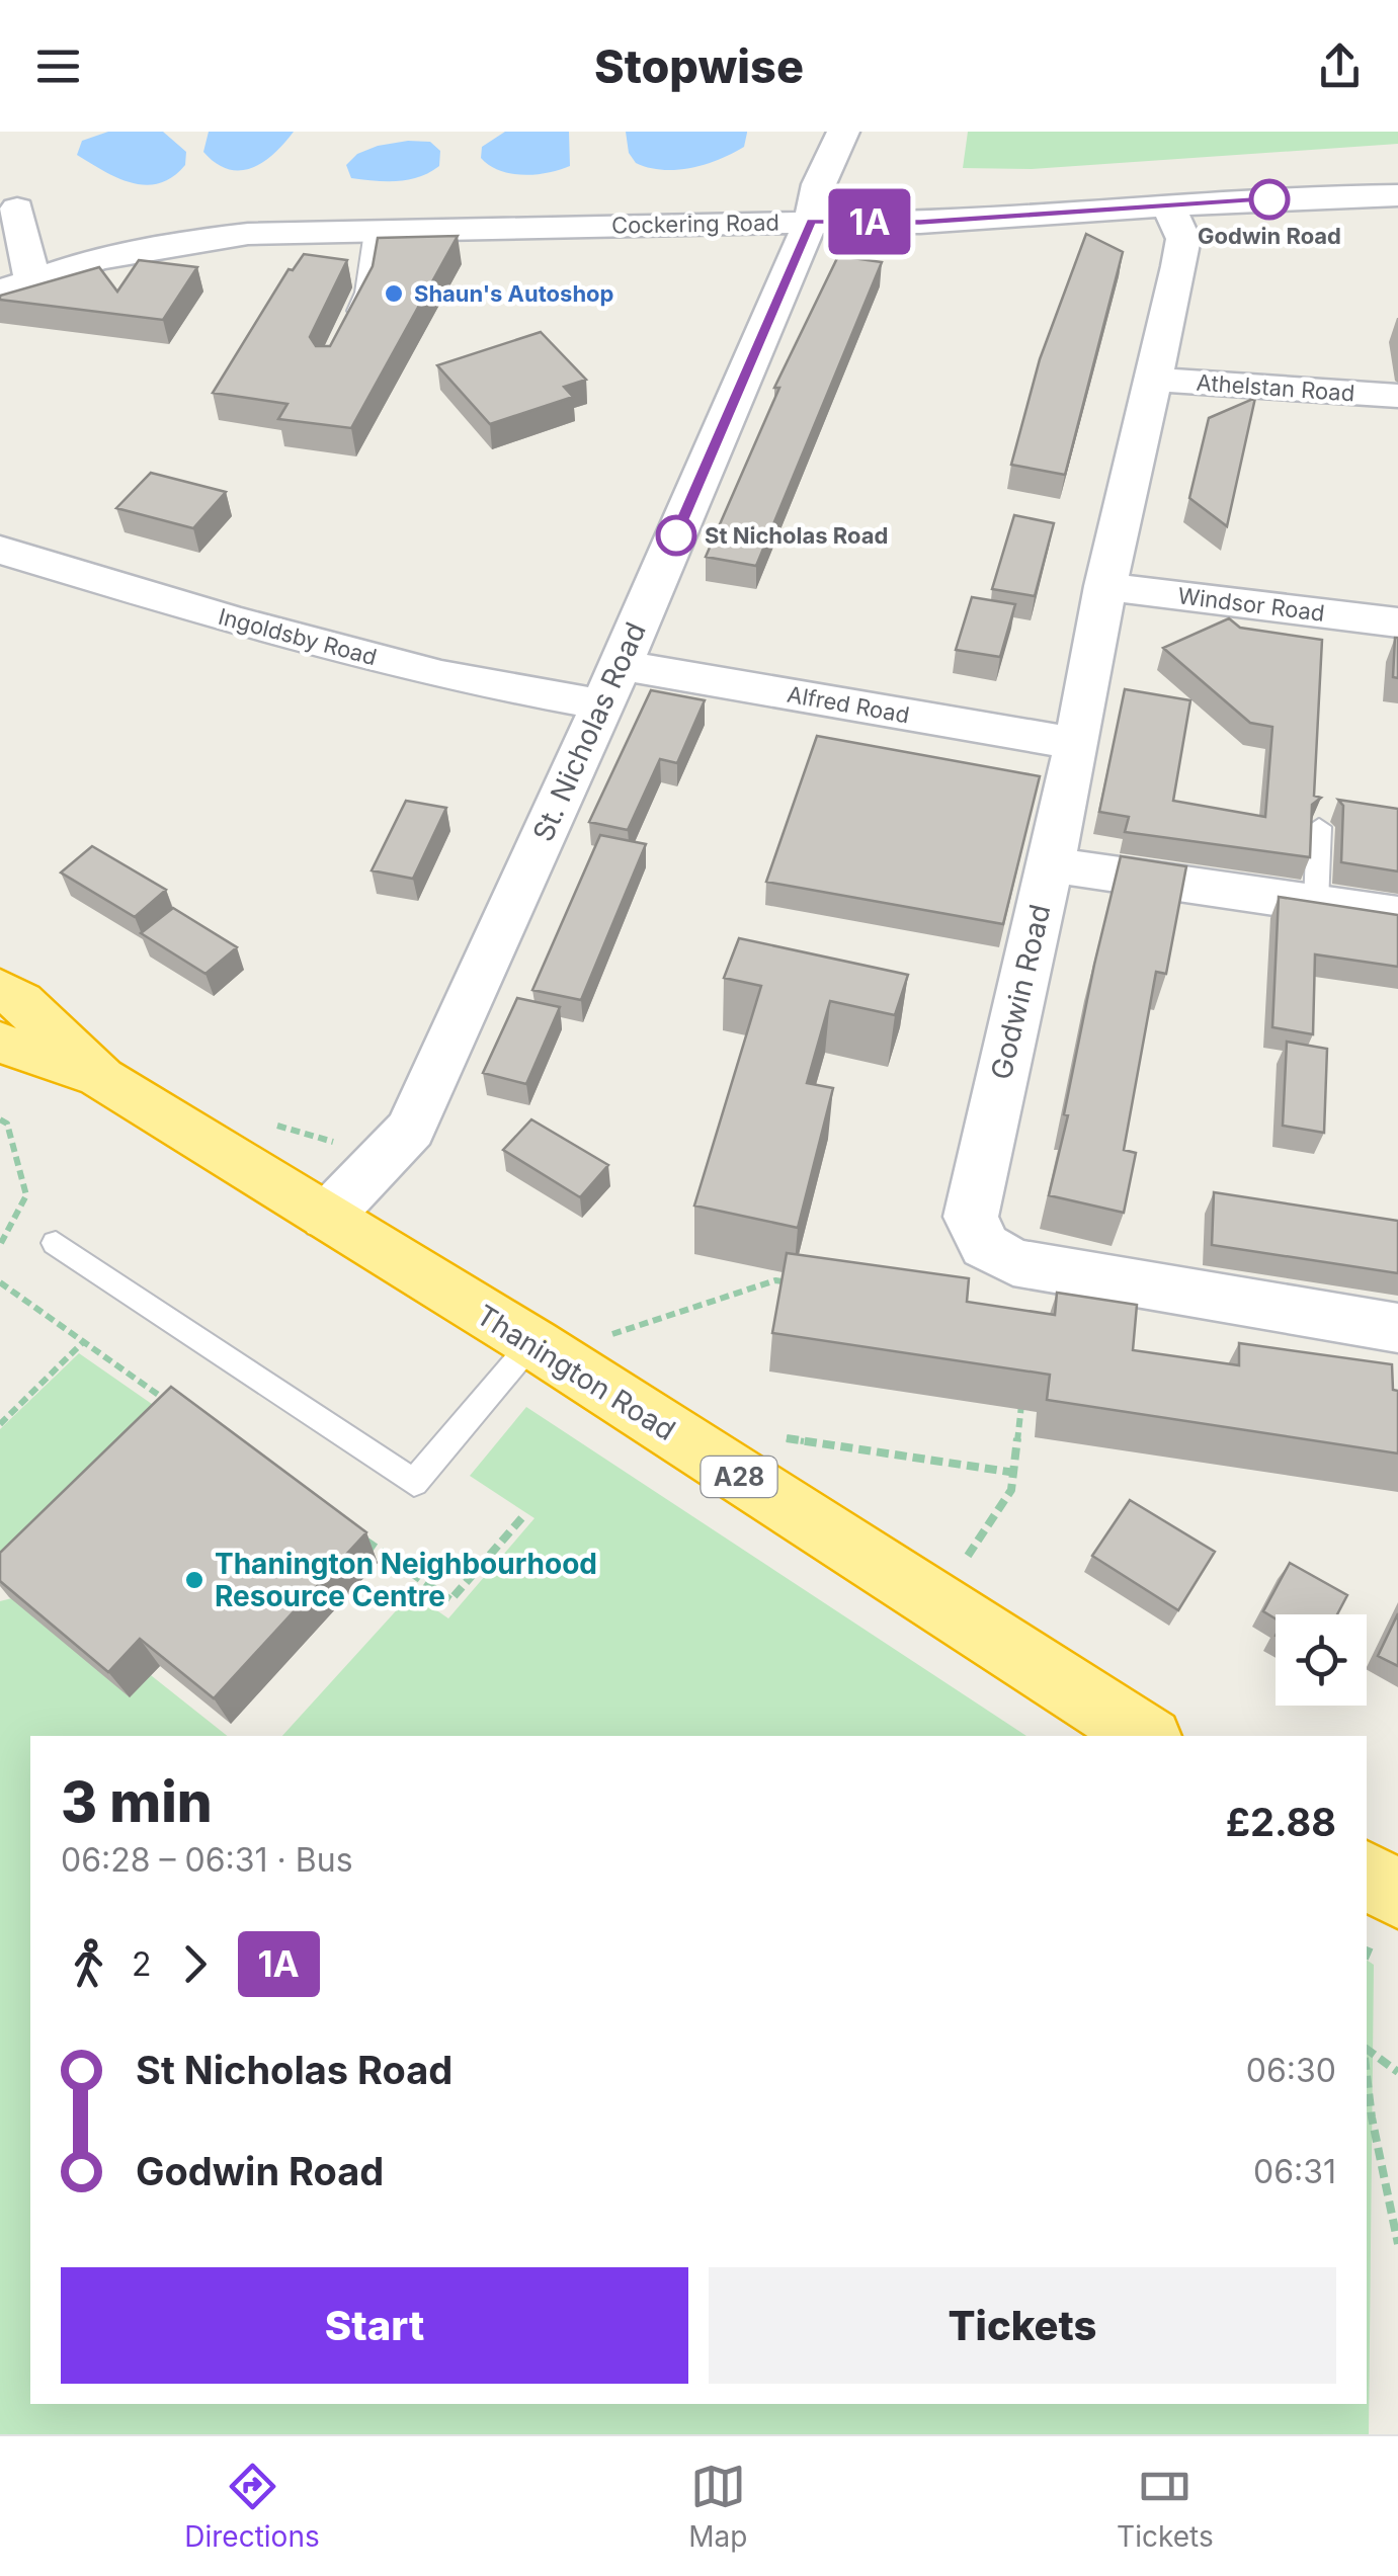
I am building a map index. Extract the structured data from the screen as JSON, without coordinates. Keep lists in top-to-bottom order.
{
  "streets": {
    "highway": ["Thanington Road", "A28"],
    "street": [
      "Cockering Road",
      "Athelstan Road",
      "Windsor Road",
      "Ingoldsby Road",
      "Alfred Road",
      "St. Nicholas Road",
      "Godwin Road"
    ]
  },
  "crossings": [
    ["Cockering Road", "St. Nicholas Road"],
    ["Cockering Road", "Godwin Road"],
    ["Athelstan Road", "Godwin Road"],
    ["Windsor Road", "Godwin Road"],
    ["Ingoldsby Road", "St. Nicholas Road"],
    ["Alfred Road", "St. Nicholas Road"],
    ["Alfred Road", "Godwin Road"],
    ["St. Nicholas Road", "Thanington Road"]
  ],
  "places": [
    "Godwin Road",
    "Shaun's Autoshop",
    "St Nicholas Road",
    "Thanington Neighbourhood Resource Centre"
  ],
  "lines": ["bus line 1A"],
  "page": {
    "header": "Stopwise",
    "on_map": "1A",
    "heading": ["3 min", "06:28 – 06:31 · Bus", "£2.88"],
    "legs": ["2", "1A"],
    "list": [
      {
        "name": "St Nicholas Road",
        "value": "06:30"
      },
      {
        "name": "Godwin Road",
        "value": "06:31"
      }
    ],
    "buttons": ["Start", "Tickets"],
    "tabs": ["Directions", "Map", "Tickets"]
  }
}
